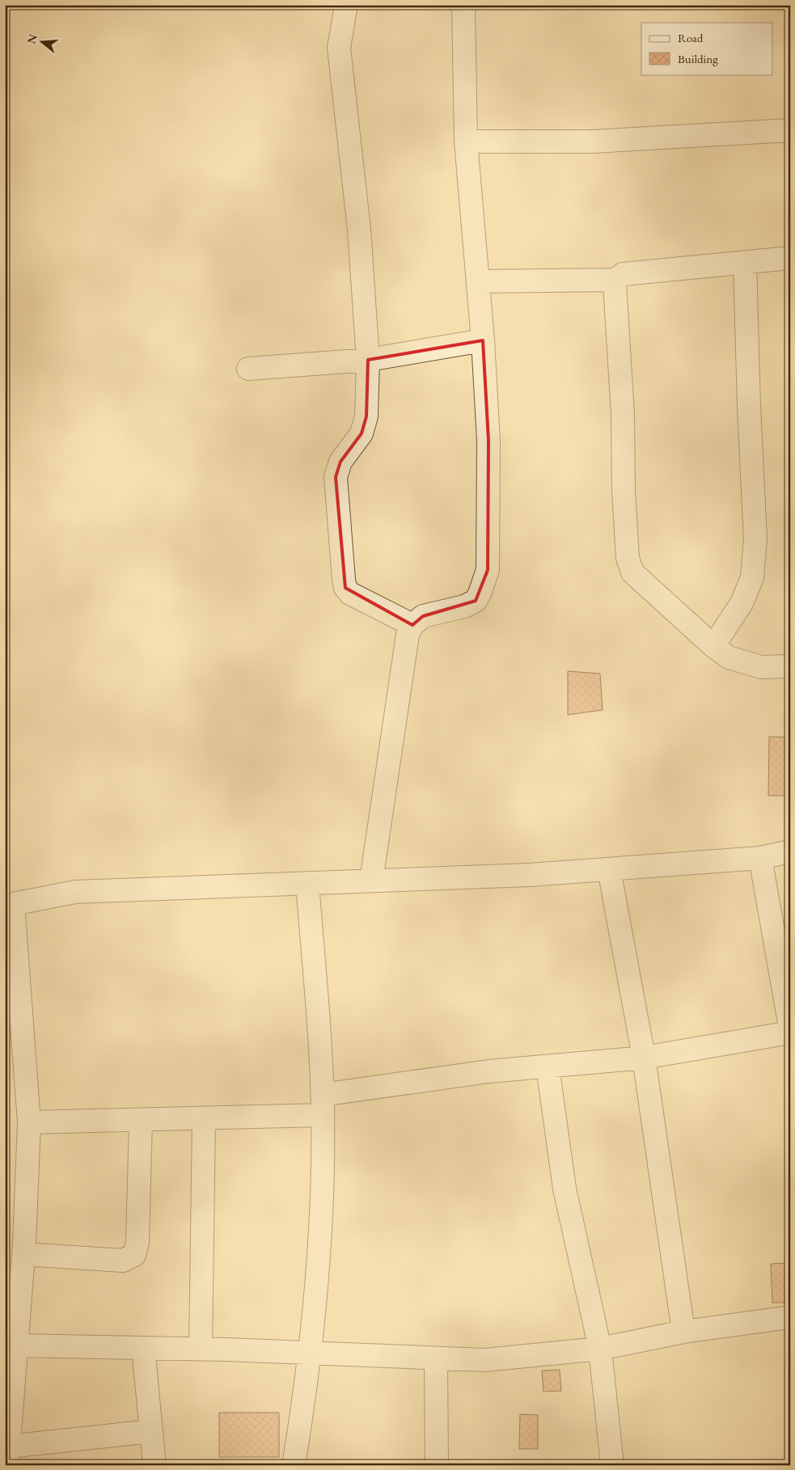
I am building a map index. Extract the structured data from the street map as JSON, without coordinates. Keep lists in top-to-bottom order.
{
  "legend": ["Road", "Building"],
  "north": "left"
}
